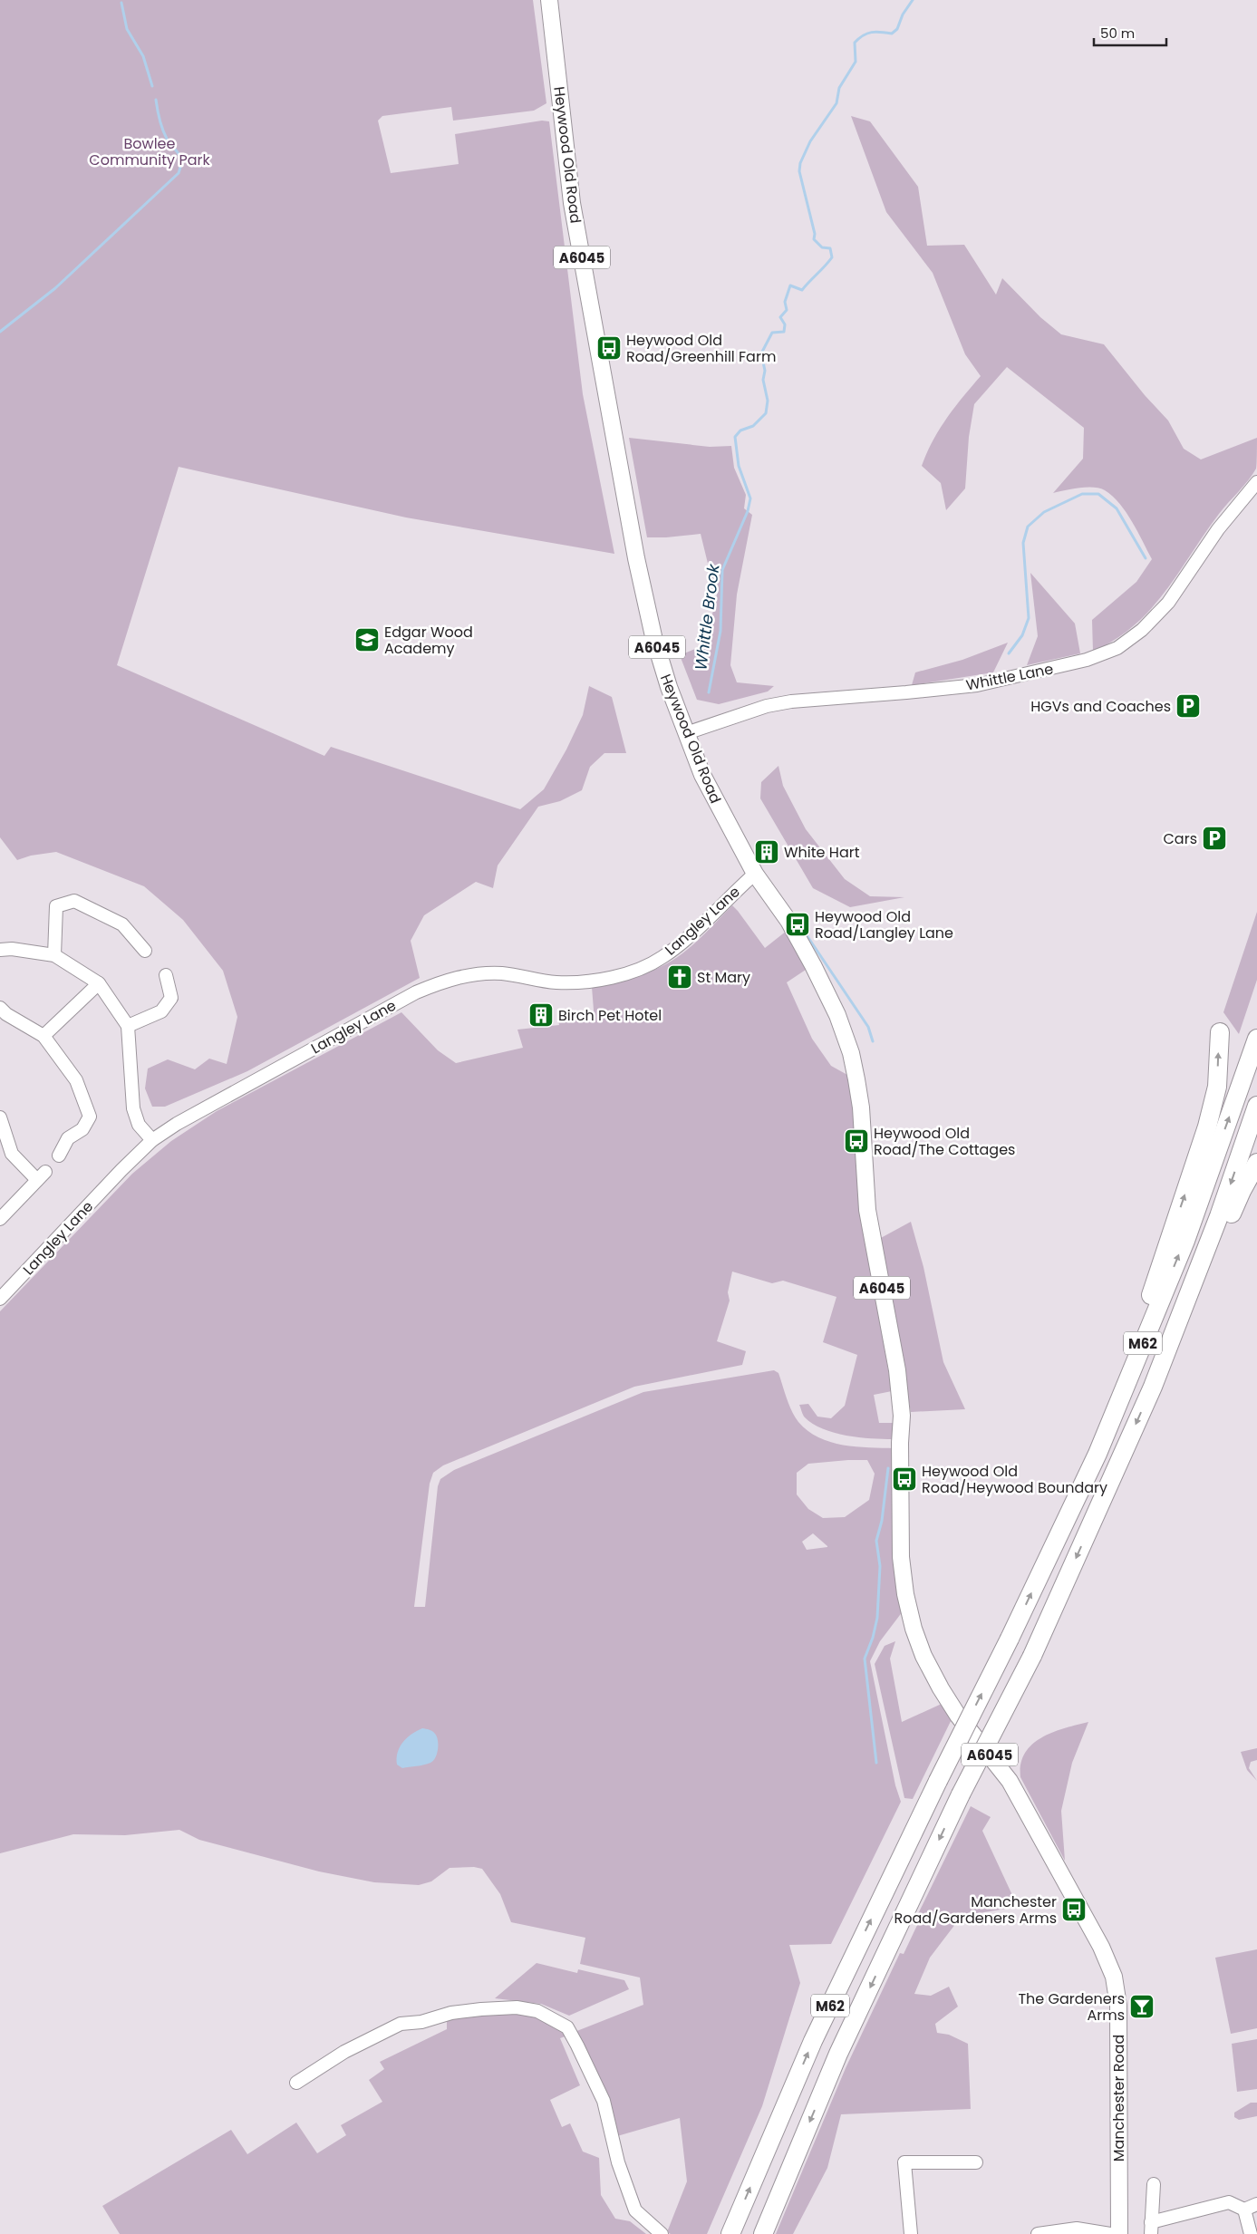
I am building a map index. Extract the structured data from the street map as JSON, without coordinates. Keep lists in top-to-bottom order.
{
  "streets": {
    "highway": ["M62"],
    "main road": ["Heywood Old Road", "A6045", "Manchester Road"],
    "street": ["Whittle Lane", "Langley Lane"]
  },
  "crossings": [
    ["Heywood Old Road", "Whittle Lane"],
    ["Heywood Old Road", "Langley Lane"],
    ["Heywood Old Road", "Manchester Road"]
  ],
  "water": ["Whittle Brook"],
  "parks": ["Bowlee Community Park"],
  "places": {
    "bus stop": [
      "Heywood Old Road/Greenhill Farm",
      "Heywood Old Road/Langley Lane",
      "Heywood Old Road/The Cottages",
      "Heywood Old Road/Heywood Boundary",
      "Manchester Road/Gardeners Arms"
    ],
    "school or university": ["Edgar Wood Academy"],
    "parking": ["HGVs and Coaches", "Cars"],
    "building": ["White Hart", "Birch Pet Hotel"],
    "church": ["St Mary"],
    "bar": ["The Gardeners Arms"]
  },
  "scale_bar": "50 m"
}
